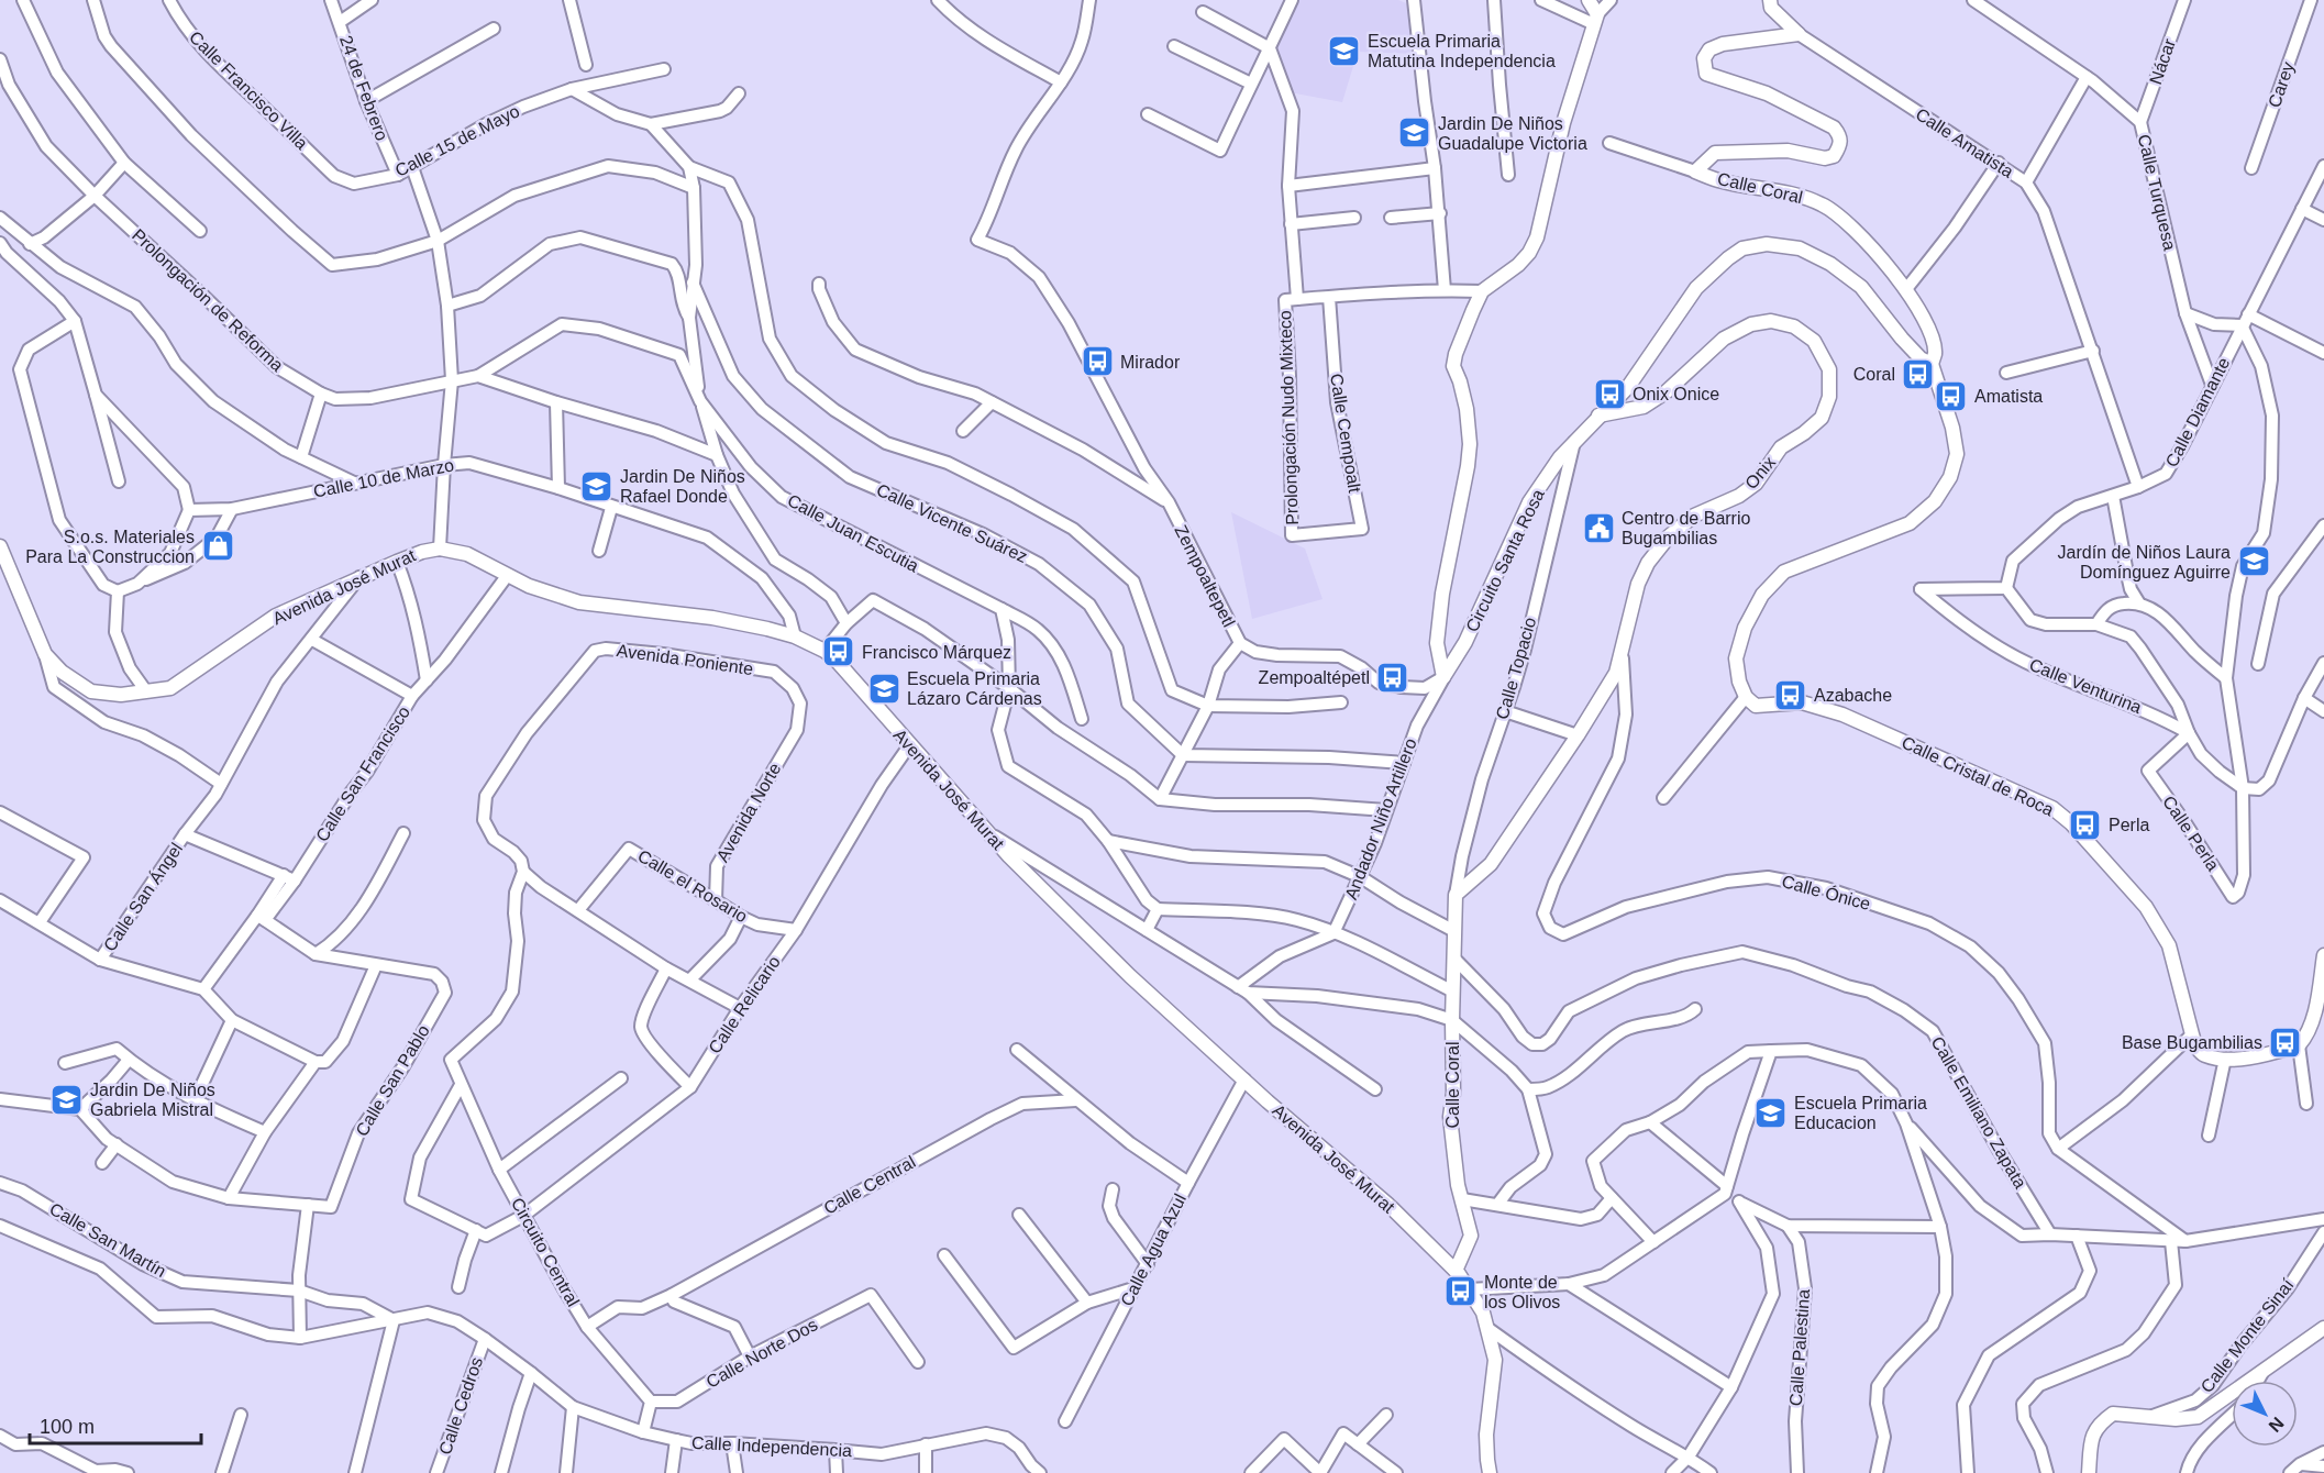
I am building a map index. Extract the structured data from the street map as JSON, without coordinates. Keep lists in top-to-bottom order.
{
  "streets": {
    "street": [
      "Nácar",
      "Carey",
      "24 de Febrero",
      "Calle Francisco Villa",
      "Calle 15 de Mayo",
      "Calle Amatista",
      "Calle Coral",
      "Calle Turquesa",
      "Prolongación de Reforma",
      "Calle Diamante",
      "Prolongación Nudo Mixteco",
      "Calle Cempoalt",
      "Onix",
      "Calle 10 de Marzo",
      "Calle Vicente Suárez",
      "Calle Juan Escutia",
      "Circuito Santa Rosa",
      "Zempoaltepetl",
      "Avenida José Murat",
      "Avenida Poniente",
      "Calle Topacio",
      "Calle Venturina",
      "Calle San Francisco",
      "Calle Cristal de Roca",
      "Avenida Norte",
      "Andador Niño Artillero",
      "Calle Perla",
      "Calle el Rosario",
      "Calle Ónice",
      "Calle San Ángel",
      "Calle Relicario",
      "Calle San Pablo",
      "Calle Emiliano Zapata",
      "Calle Central",
      "Calle San Martín",
      "Calle Agua Azul",
      "Circuito Central",
      "Calle Monte Sinaí",
      "Calle Palestina",
      "Calle Norte Dos",
      "Calle Cedros",
      "Calle Independencia"
    ]
  },
  "crossings": [
    ["Nácar", "Calle Turquesa"],
    ["24 de Febrero", "Calle 15 de Mayo"],
    ["Calle Francisco Villa", "Calle 15 de Mayo"],
    ["Calle Amatista", "Calle Coral"],
    ["Calle Amatista", "Calle Diamante"],
    ["Calle Coral", "Onix"],
    ["Calle Coral", "Circuito Santa Rosa"],
    ["Calle Coral", "Avenida José Murat"],
    ["Calle Coral", "Calle Topacio"],
    ["Calle Coral", "Calle Cristal de Roca"],
    ["Calle Coral", "Calle Emiliano Zapata"],
    ["Calle Turquesa", "Calle Diamante"],
    ["Calle Diamante", "Calle Venturina"],
    ["Prolongación Nudo Mixteco", "Calle Cempoalt"],
    ["Onix", "Circuito Santa Rosa"],
    ["Onix", "Calle Topacio"],
    ["Onix", "Calle Ónice"],
    ["Calle 10 de Marzo", "Avenida José Murat"],
    ["Circuito Santa Rosa", "Zempoaltepetl"],
    ["Circuito Santa Rosa", "Calle Topacio"],
    ["Circuito Santa Rosa", "Andador Niño Artillero"],
    ["Zempoaltepetl", "Andador Niño Artillero"],
    ["Avenida José Murat", "Calle San Francisco"],
    ["Avenida José Murat", "Calle San Ángel"],
    ["Avenida José Murat", "Calle Relicario"],
    ["Avenida José Murat", "Calle Agua Azul"],
    ["Avenida Poniente", "Avenida Norte"],
    ["Avenida Poniente", "Calle el Rosario"],
    ["Avenida Poniente", "Calle Relicario"],
    ["Avenida Poniente", "Circuito Central"],
    ["Calle Venturina", "Calle Perla"],
    ["Avenida Norte", "Calle el Rosario"],
    ["Calle el Rosario", "Calle Relicario"],
    ["Calle Relicario", "Circuito Central"],
    ["Calle Central", "Circuito Central"],
    ["Calle San Martín", "Calle Independencia"],
    ["Circuito Central", "Calle Norte Dos"],
    ["Calle Cedros", "Calle Independencia"]
  ],
  "places": {
    "school or university": [
      "Escuela Primaria Matutina Independencia",
      "Jardin De Niños Guadalupe Victoria",
      "Jardin De Niños Rafael Donde",
      "Jardín de Niños Laura Domínguez Aguirre",
      "Escuela Primaria Lázaro Cárdenas",
      "Jardin De Niños Gabriela Mistral",
      "Escuela Primaria Educacion"
    ],
    "bus stop": [
      "Mirador",
      "Coral",
      "Onix Onice",
      "Amatista",
      "Francisco Márquez",
      "Zempoaltépetl",
      "Azabache",
      "Perla",
      "Base Bugambilias",
      "Monte de los Olivos"
    ],
    "public building": ["Centro de Barrio Bugambilias"],
    "shop": ["S.o.s. Materiales Para La Construccion"]
  },
  "scale_bar": "100 m",
  "north": "bottom right"
}
